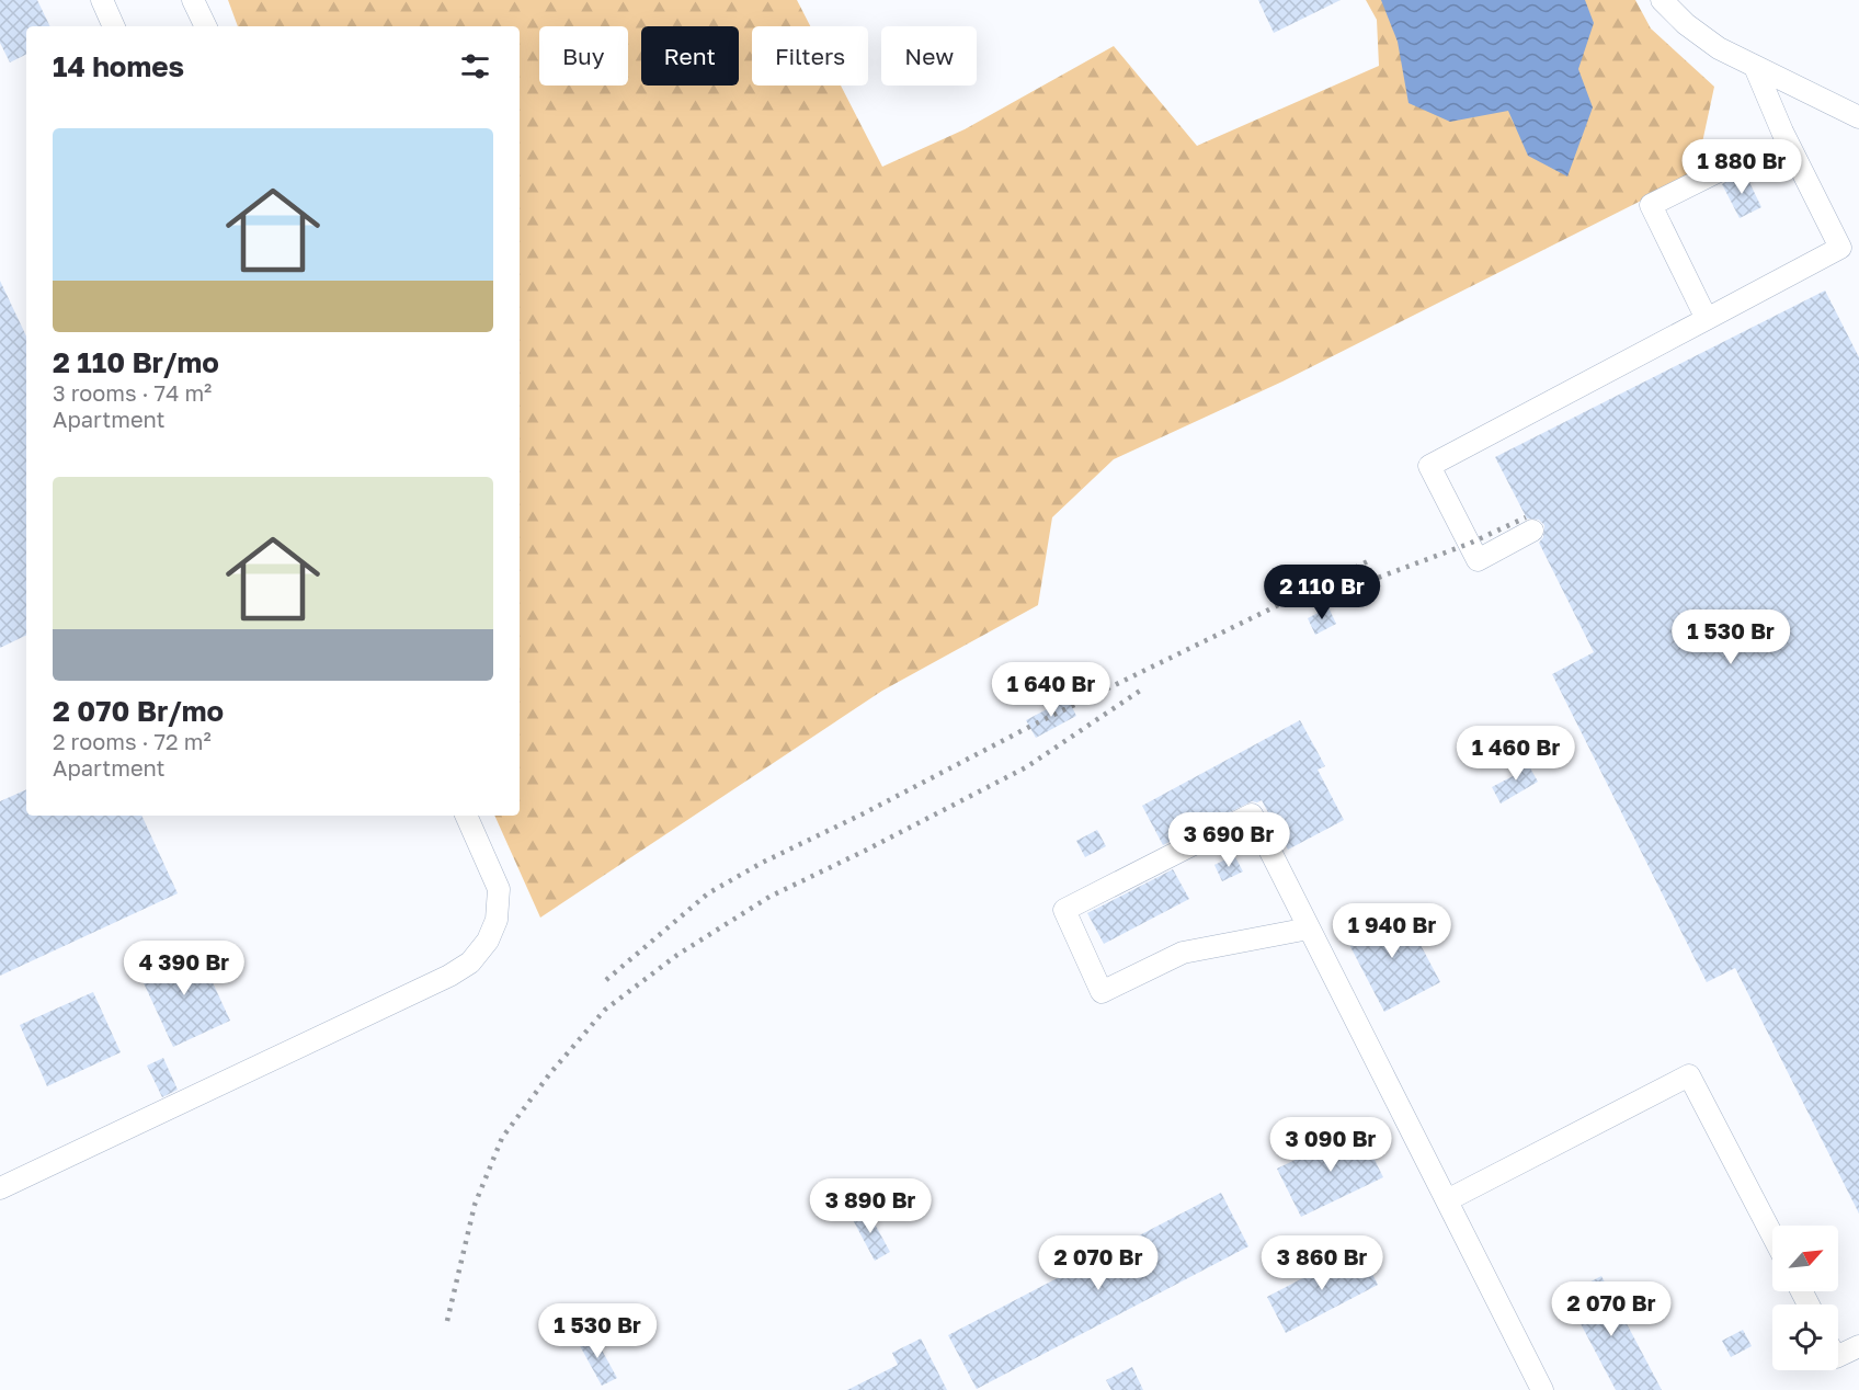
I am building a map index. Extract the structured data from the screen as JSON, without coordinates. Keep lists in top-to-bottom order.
{
  "north": "top right",
  "page": {
    "chip": [
      "Buy",
      "Rent",
      "Filters",
      "New"
    ],
    "heading": "14 homes",
    "list": [
      {
        "name": "2 110 Br/mo",
        "note": "3 rooms · 74 m² · Apartment"
      },
      {
        "name": "2 070 Br/mo",
        "note": "2 rooms · 72 m² · Apartment"
      }
    ],
    "price": [
      "1 880 Br",
      "2 110 Br",
      "1 530 Br",
      "1 640 Br",
      "1 460 Br",
      "3 690 Br",
      "1 940 Br",
      "4 390 Br",
      "3 090 Br",
      "3 890 Br",
      "2 070 Br",
      "3 860 Br",
      "2 070 Br",
      "1 530 Br"
    ]
  }
}
